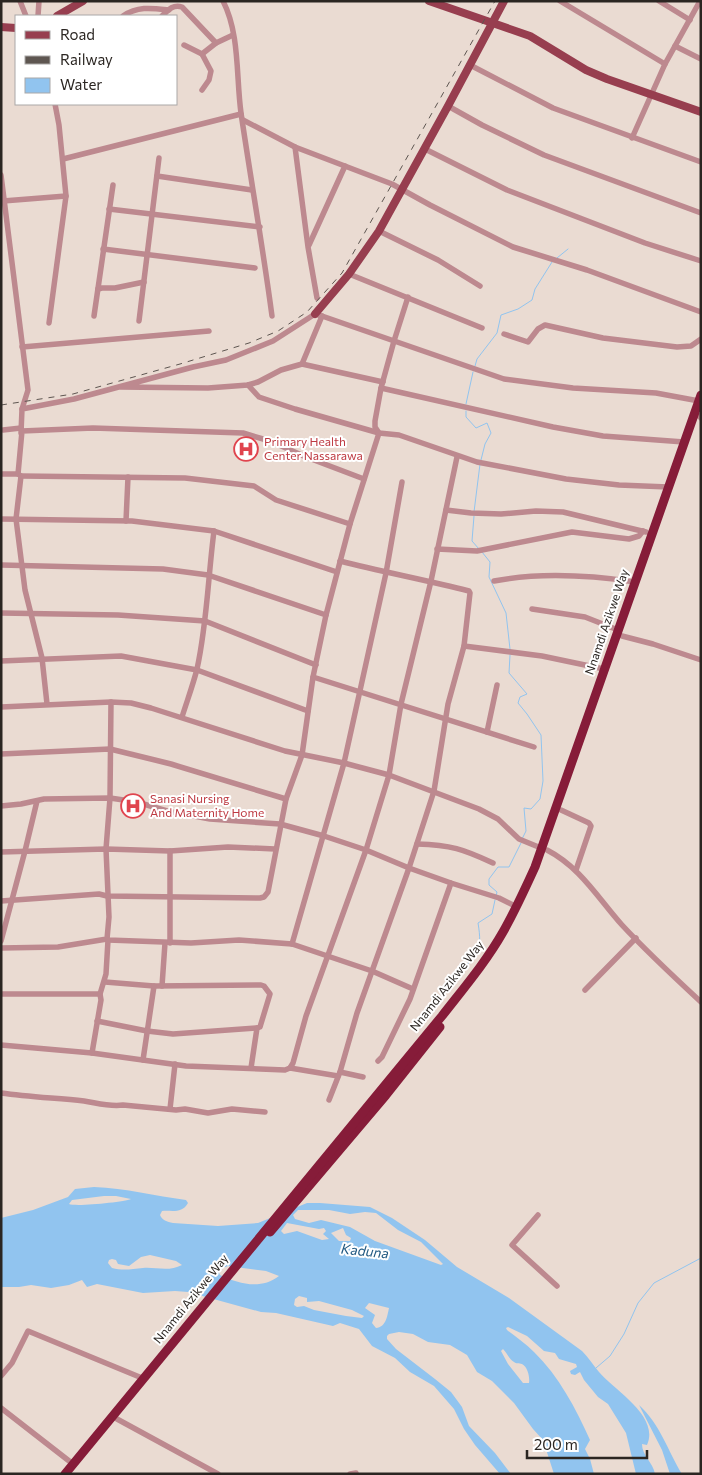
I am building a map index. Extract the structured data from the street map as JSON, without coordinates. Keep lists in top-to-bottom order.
{
  "streets": {
    "highway": ["Nnamdi Azikwe Way"]
  },
  "water": ["Kaduna"],
  "places": {
    "hospital": ["Primary Health Center Nassarawa", "Sanasi Nursing And Maternity Home"]
  },
  "legend": ["Road", "Railway", "Water"],
  "scale_bar": "200 m"
}
